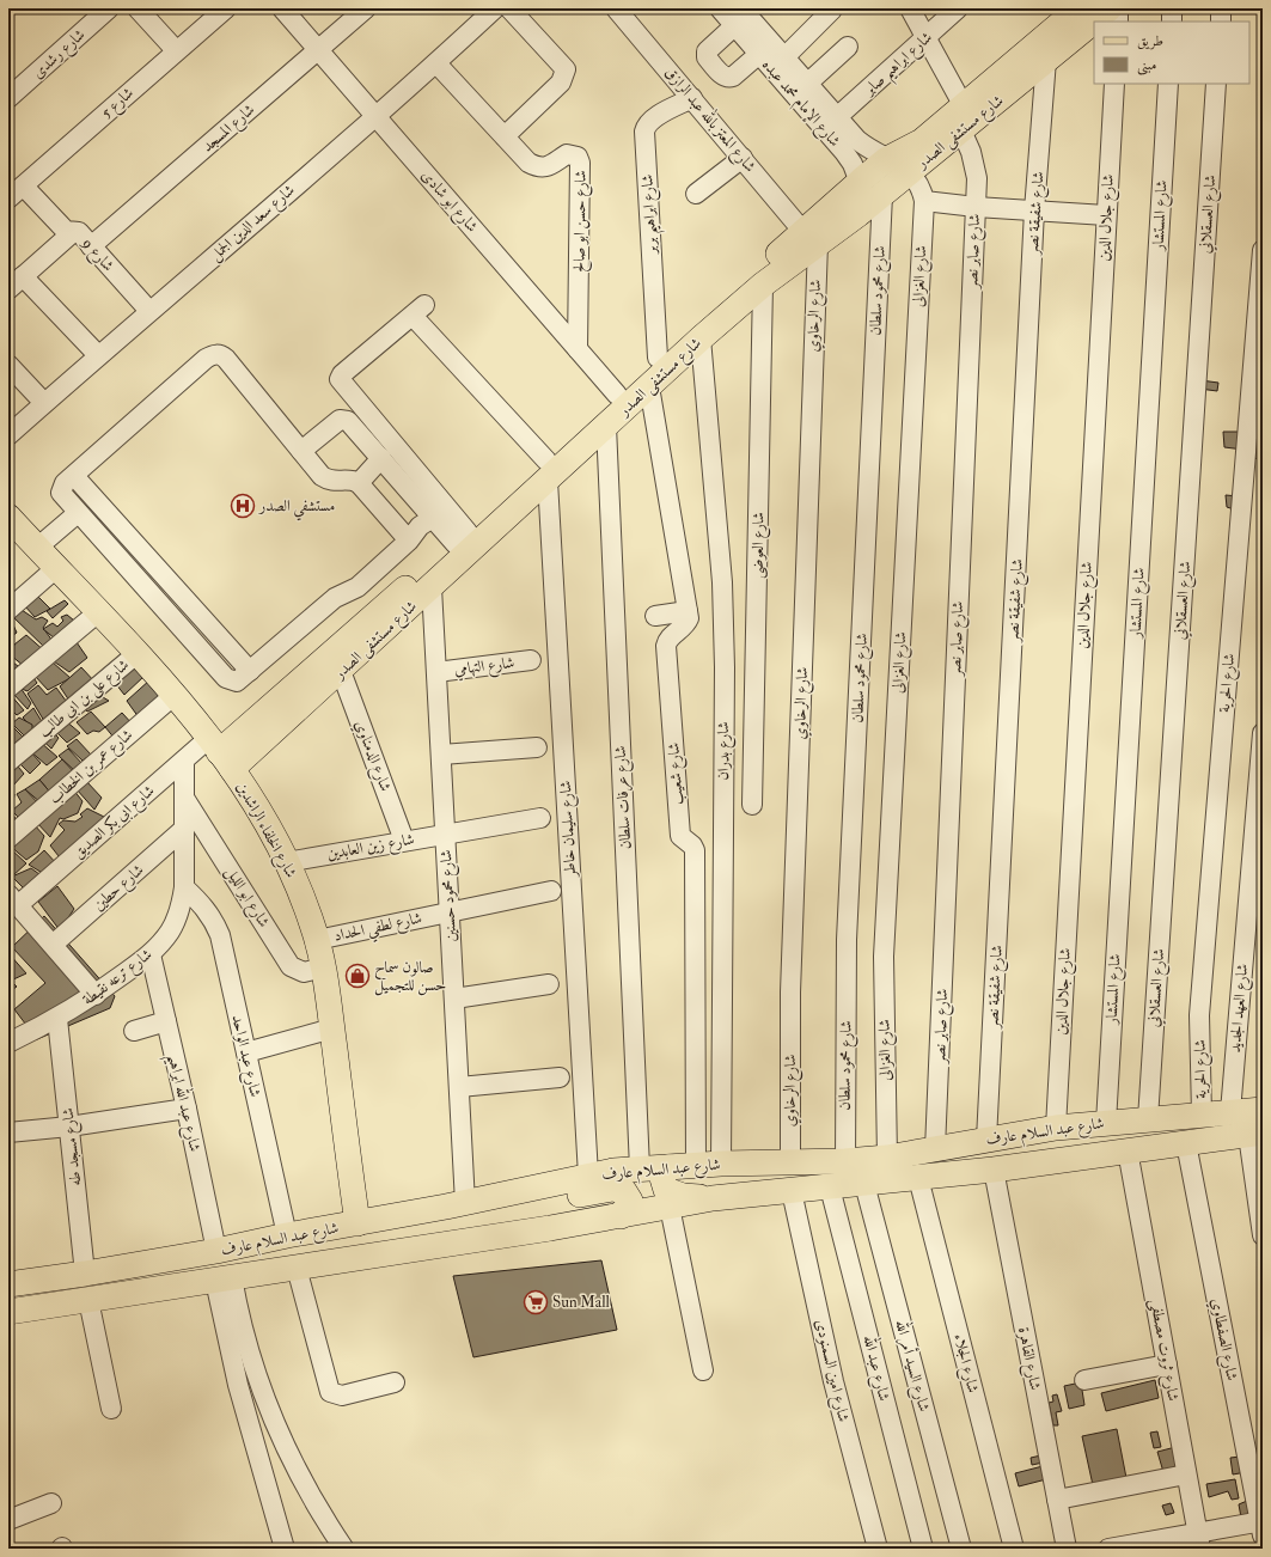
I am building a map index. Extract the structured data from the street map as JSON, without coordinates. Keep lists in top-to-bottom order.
{
  "streets": {
    "main road": ["شارع مستشفى الصدر", "شارع الخلفاء الراشدين", "شارع عبد السلام عارف"],
    "street": [
      "شارع رشدى",
      "شارع ابراهيم صابر",
      "شارع 5",
      "شارع الإمام محمد عبده",
      "شارع المعتز بالله عبد الرازق",
      "شارع المسجد",
      "شارع ابو شادى",
      "شارع شفيقة نصر",
      "شارع ابراهيم بربر",
      "شارع العسقلاني",
      "شارع المستشار",
      "شارع جلال الدين",
      "شارع حسن ابو صالح",
      "شارع سعد الدين الجمل",
      "شارع صابر نصر",
      "شارع 9",
      "شارع الغزالى",
      "شارع محمود سلطان",
      "شارع الرخاوي",
      "شارع العوضى",
      "شارع التهامي",
      "شارع الحرية",
      "شارع على بن ابى طالب",
      "شارع بدران",
      "شارع الدمناوي",
      "شارع عمر بن الخطاب",
      "شارع شعيب",
      "شارع عرفات سلطان",
      "شارع ابى بكر الصديق",
      "شارع سليمان خاطر",
      "شارع زين العابدين",
      "شارع حطين",
      "شارع محمود حسنين",
      "شارع ابو الليل",
      "شارع لطفي الحداد",
      "شارع ترعه نقيطة",
      "شارع العهد الجديد",
      "شارع عبد الواحد",
      "شارع عبد الله ابراهيم",
      "شارع مسجد طه",
      "شارع الصفطاوي",
      "شارع ثروت مصطفى",
      "شارع القاهرة",
      "شارع الجلاء",
      "شارع السيد أمر الله",
      "شارع عبد الله",
      "شارع امين السمنودى"
    ]
  },
  "crossings": [
    ["شارع ابراهيم صابر", "شارع الإمام محمد عبده"],
    ["شارع ابراهيم صابر", "شارع صابر نصر"],
    ["شارع 5", "شارع 9"],
    ["شارع الإمام محمد عبده", "شارع مستشفى الصدر"],
    ["شارع الإمام محمد عبده", "شارع محمود سلطان"],
    ["شارع المعتز بالله عبد الرازق", "شارع مستشفى الصدر"],
    ["شارع المعتز بالله عبد الرازق", "شارع ابراهيم بربر"],
    ["شارع المعتز بالله عبد الرازق", "شارع الرخاوي"],
    ["شارع المسجد", "شارع ابو شادى"],
    ["شارع المسجد", "شارع 9"],
    ["شارع مستشفى الصدر", "شارع ابو شادى"],
    ["شارع مستشفى الصدر", "شارع شفيقة نصر"],
    ["شارع مستشفى الصدر", "شارع ابراهيم بربر"],
    ["شارع مستشفى الصدر", "شارع صابر نصر"],
    ["شارع مستشفى الصدر", "شارع الغزالى"],
    ["شارع مستشفى الصدر", "شارع محمود سلطان"],
    ["شارع مستشفى الصدر", "شارع الرخاوي"],
    ["شارع مستشفى الصدر", "شارع العوضى"],
    ["شارع مستشفى الصدر", "شارع بدران"],
    ["شارع مستشفى الصدر", "شارع الدمناوي"],
    ["شارع مستشفى الصدر", "شارع عرفات سلطان"],
    ["شارع مستشفى الصدر", "شارع ابى بكر الصديق"],
    ["شارع مستشفى الصدر", "شارع سليمان خاطر"],
    ["شارع مستشفى الصدر", "شارع الخلفاء الراشدين"],
    ["شارع مستشفى الصدر", "شارع محمود حسنين"],
    ["شارع ابو شادى", "شارع حسن ابو صالح"],
    ["شارع ابو شادى", "شارع سعد الدين الجمل"],
    ["شارع شفيقة نصر", "شارع عبد السلام عارف"],
    ["شارع العسقلاني", "شارع عبد السلام عارف"],
    ["شارع المستشار", "شارع عبد السلام عارف"],
    ["شارع جلال الدين", "شارع عبد السلام عارف"],
    ["شارع سعد الدين الجمل", "شارع 9"],
    ["شارع صابر نصر", "شارع عبد السلام عارف"],
    ["شارع الغزالى", "شارع عبد السلام عارف"],
    ["شارع محمود سلطان", "شارع عبد السلام عارف"],
    ["شارع الرخاوي", "شارع عبد السلام عارف"],
    ["شارع التهامي", "شارع محمود حسنين"],
    ["شارع الحرية", "شارع عبد السلام عارف"],
    ["شارع على بن ابى طالب", "شارع الخلفاء الراشدين"],
    ["شارع بدران", "شارع عبد السلام عارف"],
    ["شارع الدمناوي", "شارع زين العابدين"],
    ["شارع عمر بن الخطاب", "شارع الخلفاء الراشدين"],
    ["شارع شعيب", "شارع عبد السلام عارف"],
    ["شارع عرفات سلطان", "شارع عبد السلام عارف"],
    ["شارع ابى بكر الصديق", "شارع الخلفاء الراشدين"],
    ["شارع ابى بكر الصديق", "شارع ترعه نقيطة"],
    ["شارع سليمان خاطر", "شارع عبد السلام عارف"],
    ["شارع الخلفاء الراشدين", "شارع زين العابدين"],
    ["شارع الخلفاء الراشدين", "شارع ابو الليل"],
    ["شارع الخلفاء الراشدين", "شارع لطفي الحداد"],
    ["شارع الخلفاء الراشدين", "شارع عبد السلام عارف"],
    ["شارع زين العابدين", "شارع محمود حسنين"],
    ["شارع حطين", "شارع ترعه نقيطة"],
    ["شارع محمود حسنين", "شارع لطفي الحداد"],
    ["شارع محمود حسنين", "شارع عبد السلام عارف"],
    ["شارع ابو الليل", "شارع ترعه نقيطة"],
    ["شارع ترعه نقيطة", "شارع عبد الواحد"],
    ["شارع ترعه نقيطة", "شارع عبد الله ابراهيم"],
    ["شارع ترعه نقيطة", "شارع مسجد طه"],
    ["شارع العهد الجديد", "شارع عبد السلام عارف"],
    ["شارع عبد الواحد", "شارع عبد السلام عارف"],
    ["شارع عبد الله ابراهيم", "شارع عبد السلام عارف"],
    ["شارع عبد السلام عارف", "شارع مسجد طه"],
    ["شارع عبد السلام عارف", "شارع الصفطاوي"],
    ["شارع عبد السلام عارف", "شارع ثروت مصطفى"],
    ["شارع عبد السلام عارف", "شارع القاهرة"],
    ["شارع عبد السلام عارف", "شارع الجلاء"],
    ["شارع عبد السلام عارف", "شارع السيد أمر الله"],
    ["شارع عبد السلام عارف", "شارع عبد الله"],
    ["شارع عبد السلام عارف", "شارع امين السمنودى"]
  ],
  "places": {
    "hospital": ["مستشفي الصدر"],
    "shop": ["صالون سماح حسن للتجميل"],
    "supermarket": ["Sun Mall"]
  },
  "legend": ["طريق", "مبنى"]
}
